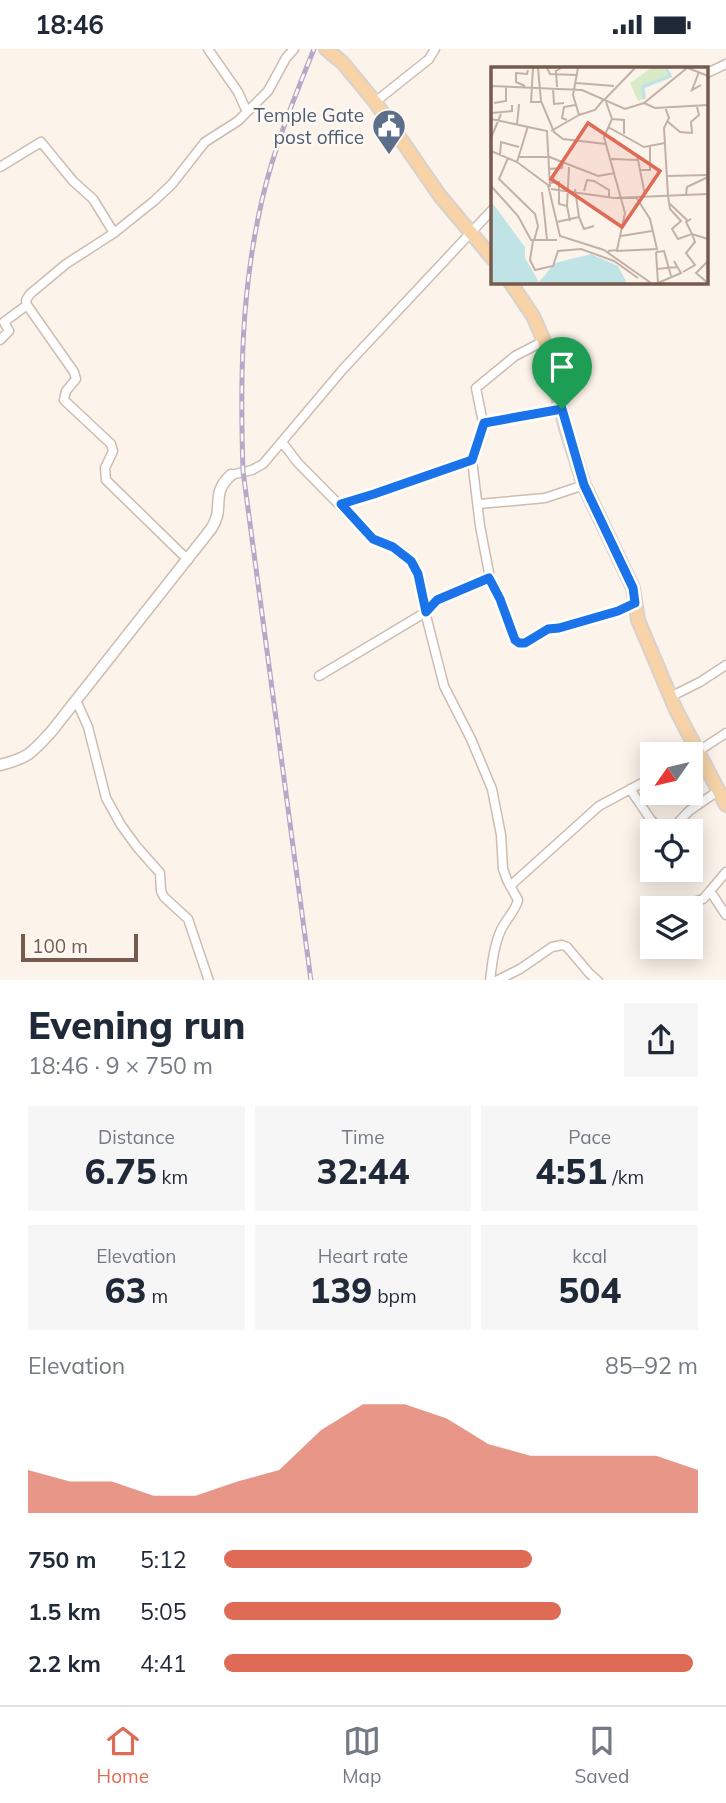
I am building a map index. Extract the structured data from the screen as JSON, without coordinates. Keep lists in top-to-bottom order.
{
  "places": {
    "public building": ["Temple Gate post office"]
  },
  "scale_bar": "100 m",
  "north": "bottom left",
  "page": {
    "status": "18:46",
    "scale": "100 m",
    "heading": ["Evening run", "18:46 · 9 × 750 m"],
    "stats": [
      ["Distance", "6.75 km"],
      ["Time", "32:44"],
      ["Pace", "4:51 /km"],
      ["Elevation", "63 m"],
      ["Heart rate", "139 bpm"],
      ["kcal", "504"]
    ],
    "chart": ["Elevation", "85–92 m"],
    "list": [
      {
        "name": "750 m",
        "note": "5:12"
      },
      {
        "name": "1.5 km",
        "note": "5:05"
      },
      {
        "name": "2.2 km",
        "note": "4:41"
      }
    ],
    "tabs": ["Home", "Map", "Saved"]
  }
}
